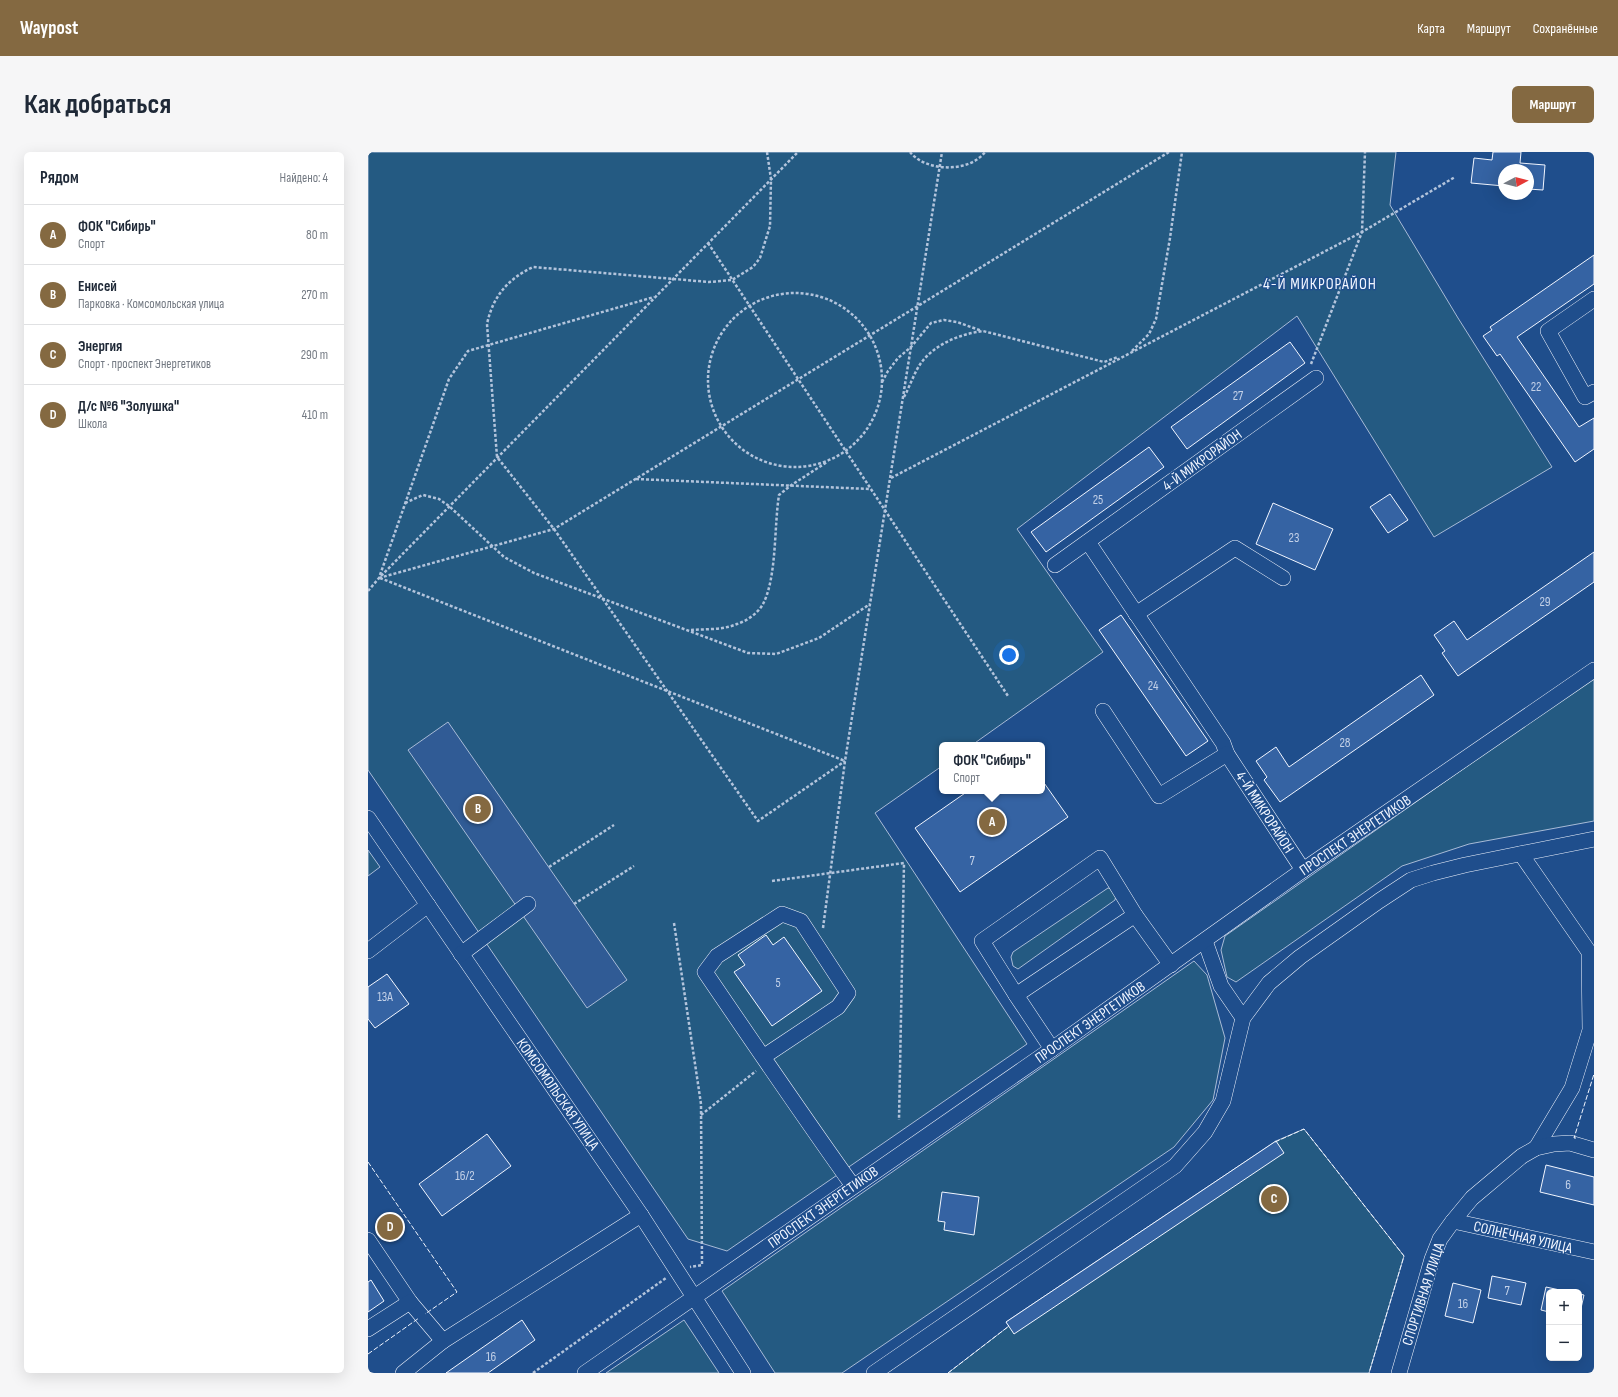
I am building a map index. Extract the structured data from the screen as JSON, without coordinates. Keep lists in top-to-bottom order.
{
  "streets": {
    "street": [
      "4-Й МИКРОРАЙОН",
      "ПРОСПЕКТ ЭНЕРГЕТИКОВ",
      "КОМСОМОЛЬСКАЯ УЛИЦА",
      "СОЛНЕЧНАЯ УЛИЦА",
      "СПОРТИВНАЯ УЛИЦА"
    ]
  },
  "crossings": [
    ["4-Й МИКРОРАЙОН", "ПРОСПЕКТ ЭНЕРГЕТИКОВ"],
    ["ПРОСПЕКТ ЭНЕРГЕТИКОВ", "КОМСОМОЛЬСКАЯ УЛИЦА"],
    ["СОЛНЕЧНАЯ УЛИЦА", "СПОРТИВНАЯ УЛИЦА"]
  ],
  "districts": ["4-Й МИКРОРАЙОН"],
  "house_numbers": [
    "22",
    "27",
    "25",
    "23",
    "29",
    "24",
    "28",
    "7",
    "5",
    "13А",
    "16/2",
    "6",
    "7",
    "16",
    "16"
  ],
  "north": "right",
  "page": {
    "header": "Waypost",
    "nav": ["Карта", "Маршрут", "Сохранённые"],
    "buttons": "Маршрут",
    "title": "Как добраться",
    "heading": ["Рядом", "Найдено: 4"],
    "list": [
      {
        "mark": "A",
        "name": "ФОК \"Сибирь\"",
        "note": "Спорт",
        "value": "80 m"
      },
      {
        "mark": "B",
        "name": "Енисей",
        "note": "Парковка · Комсомольская улица",
        "value": "270 m"
      },
      {
        "mark": "C",
        "name": "Энергия",
        "note": "Спорт · проспект Энергетиков",
        "value": "290 m"
      },
      {
        "mark": "D",
        "name": "Д/с №6 \"Золушка\"",
        "note": "Школа",
        "value": "410 m"
      }
    ],
    "popup": ["ФОК \"Сибирь\"", "Спорт"],
    "pins": [
      "B",
      "A",
      "C",
      "D"
    ],
    "map_buttons": ["+", "−"]
  }
}
